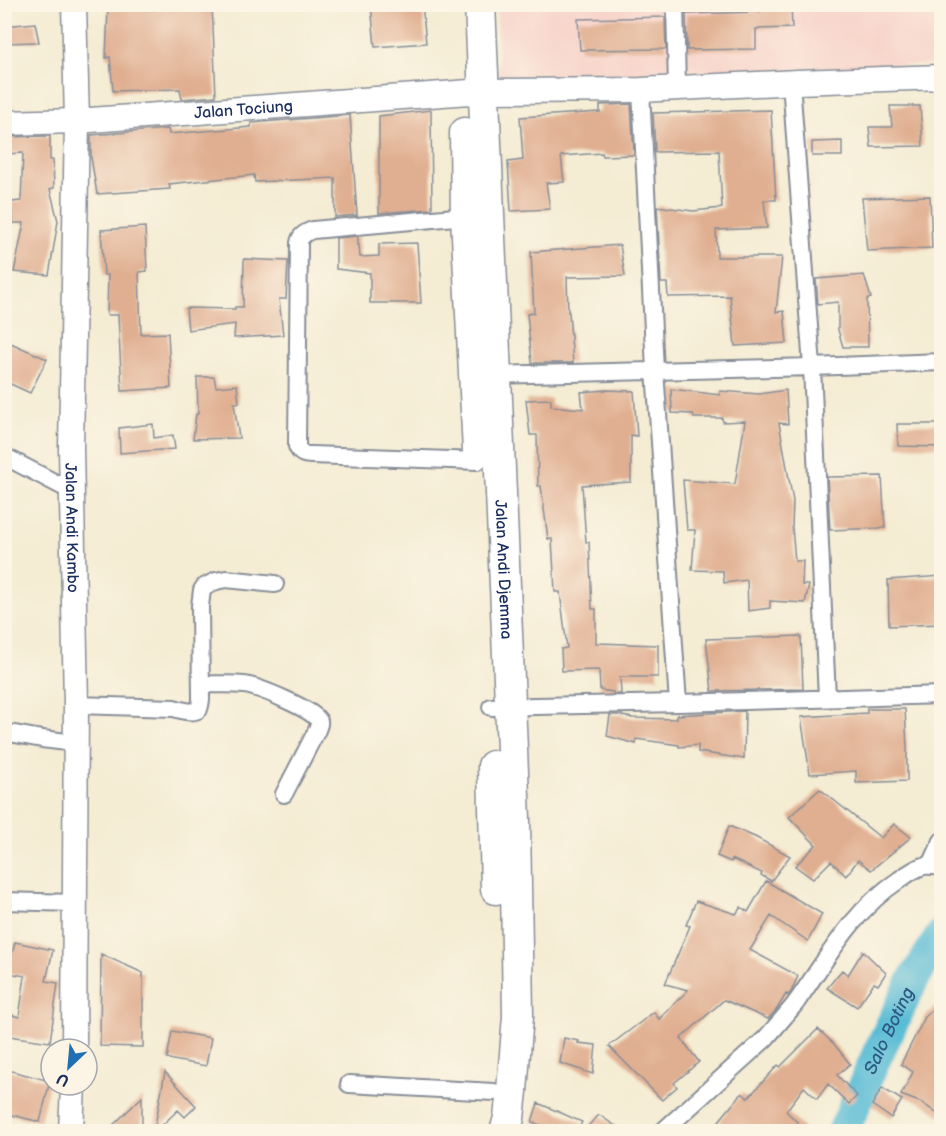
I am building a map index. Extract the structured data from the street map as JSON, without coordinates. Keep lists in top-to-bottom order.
{
  "streets": {
    "highway": ["Jalan Andi Djemma"],
    "street": ["Jalan Tociung", "Jalan Andi Kambo"]
  },
  "crossings": [
    ["Jalan Tociung", "Jalan Andi Kambo"],
    ["Jalan Tociung", "Jalan Andi Djemma"]
  ],
  "water": ["Salo Boting"],
  "north": "bottom left"
}
